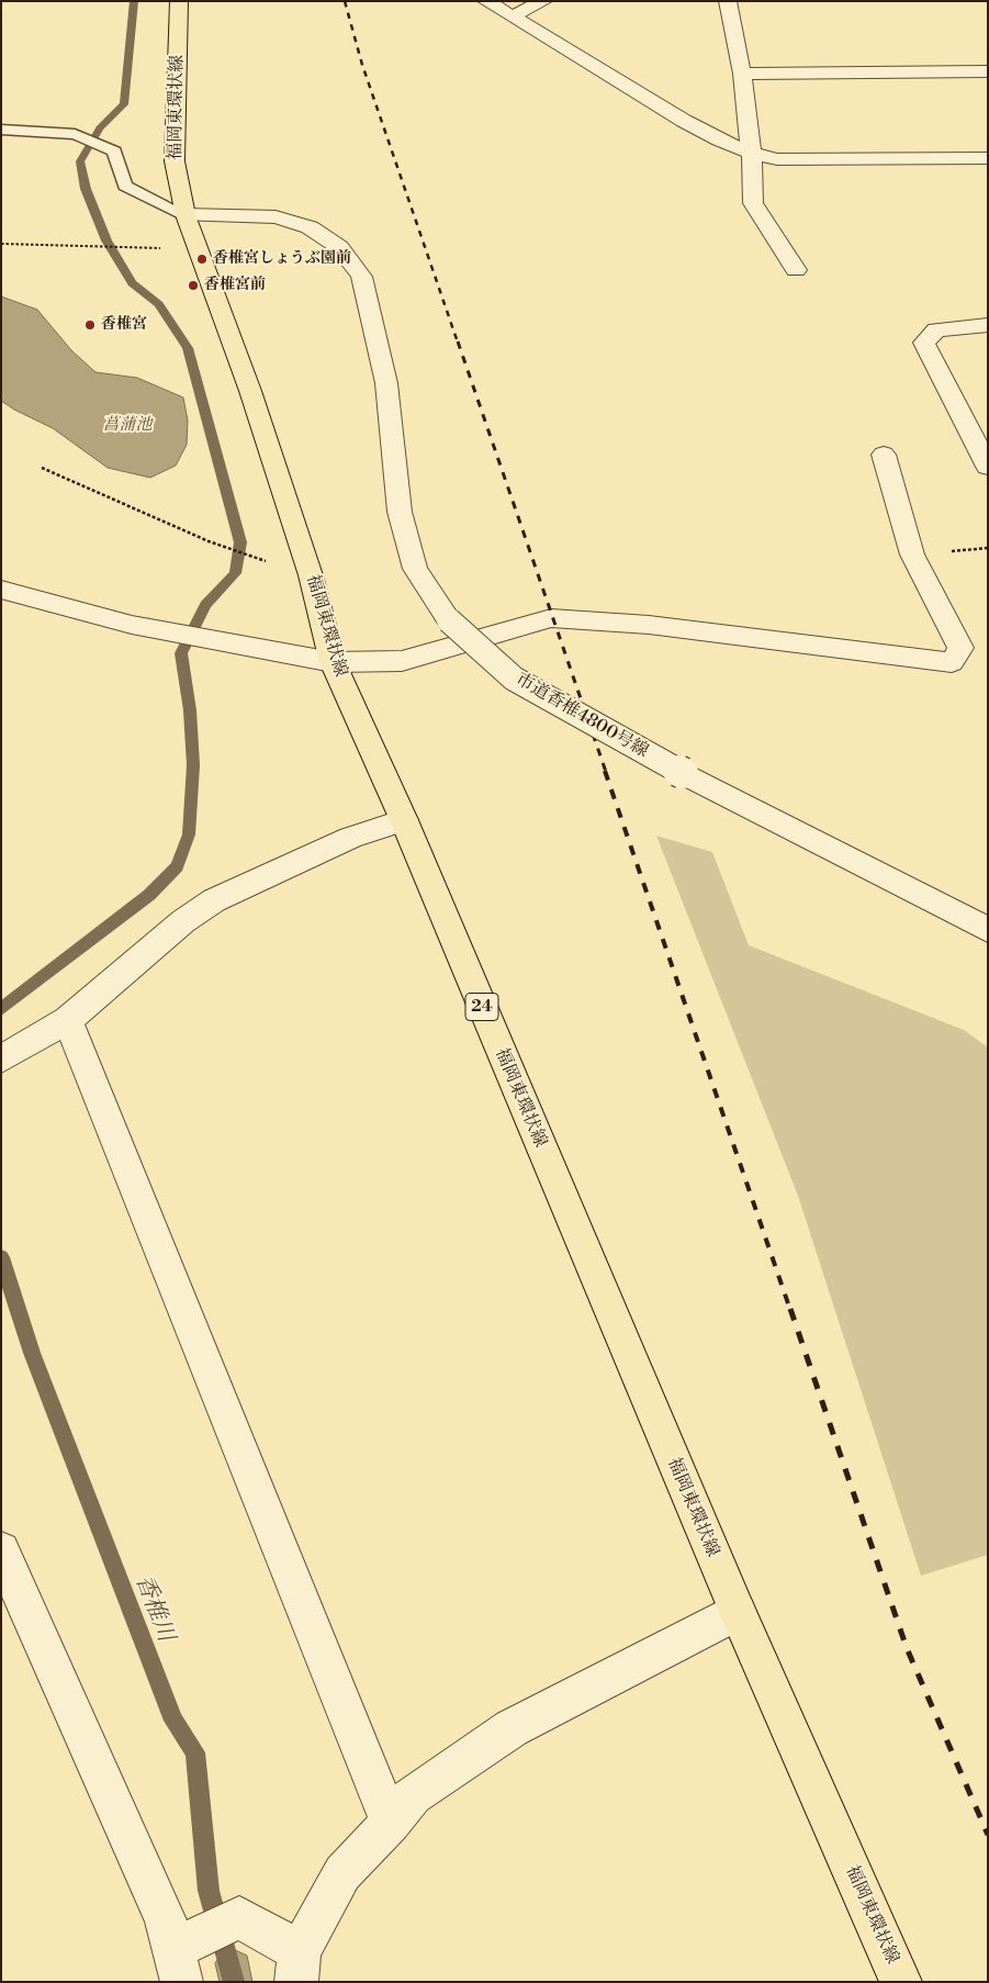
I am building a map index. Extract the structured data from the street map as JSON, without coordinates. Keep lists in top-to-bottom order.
{
  "streets": {
    "main road": ["福岡東環状線", "24"],
    "street": ["市道香椎4800号線"]
  },
  "crossings": [
    ["福岡東環状線", "市道香椎4800号線"]
  ],
  "water": ["菖蒲池", "香椎川"],
  "places": ["香椎宮しょうぶ園前", "香椎宮前", "香椎宮"]
}
